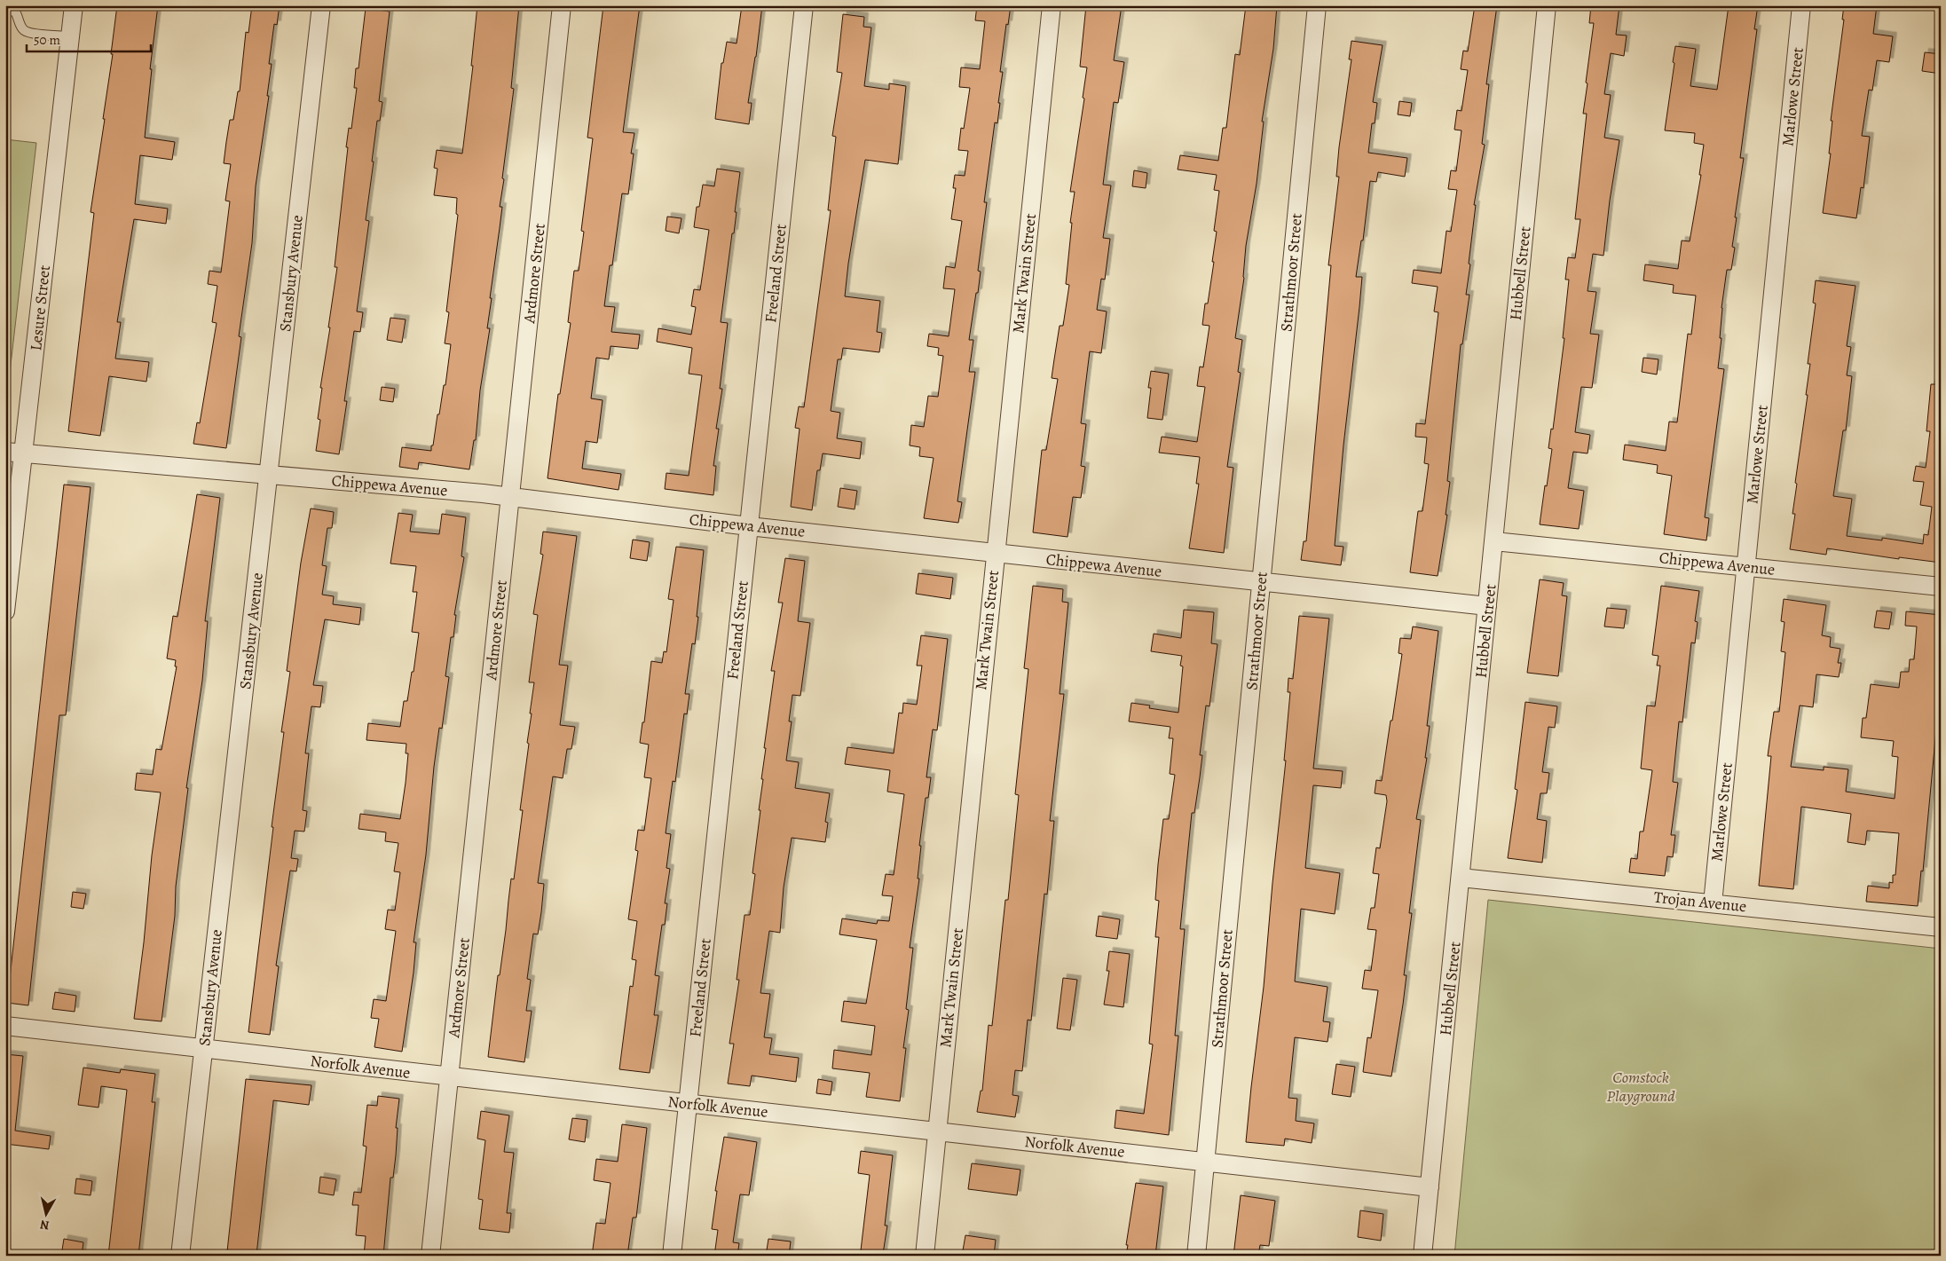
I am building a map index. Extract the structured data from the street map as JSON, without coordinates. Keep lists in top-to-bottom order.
{
  "streets": {
    "street": [
      "Marlowe Street",
      "Strathmoor Street",
      "Stansbury Avenue",
      "Ardmore Street",
      "Freeland Street",
      "Mark Twain Street",
      "Hubbell Street",
      "Lesure Street",
      "Chippewa Avenue",
      "Trojan Avenue",
      "Norfolk Avenue"
    ]
  },
  "crossings": [
    ["Marlowe Street", "Chippewa Avenue"],
    ["Marlowe Street", "Trojan Avenue"],
    ["Strathmoor Street", "Chippewa Avenue"],
    ["Strathmoor Street", "Norfolk Avenue"],
    ["Stansbury Avenue", "Chippewa Avenue"],
    ["Stansbury Avenue", "Norfolk Avenue"],
    ["Ardmore Street", "Chippewa Avenue"],
    ["Ardmore Street", "Norfolk Avenue"],
    ["Freeland Street", "Chippewa Avenue"],
    ["Freeland Street", "Norfolk Avenue"],
    ["Mark Twain Street", "Chippewa Avenue"],
    ["Mark Twain Street", "Norfolk Avenue"],
    ["Hubbell Street", "Chippewa Avenue"],
    ["Hubbell Street", "Trojan Avenue"],
    ["Hubbell Street", "Norfolk Avenue"],
    ["Lesure Street", "Chippewa Avenue"]
  ],
  "parks": ["Comstock Playground"],
  "scale_bar": "50 m",
  "north": "bottom"
}
